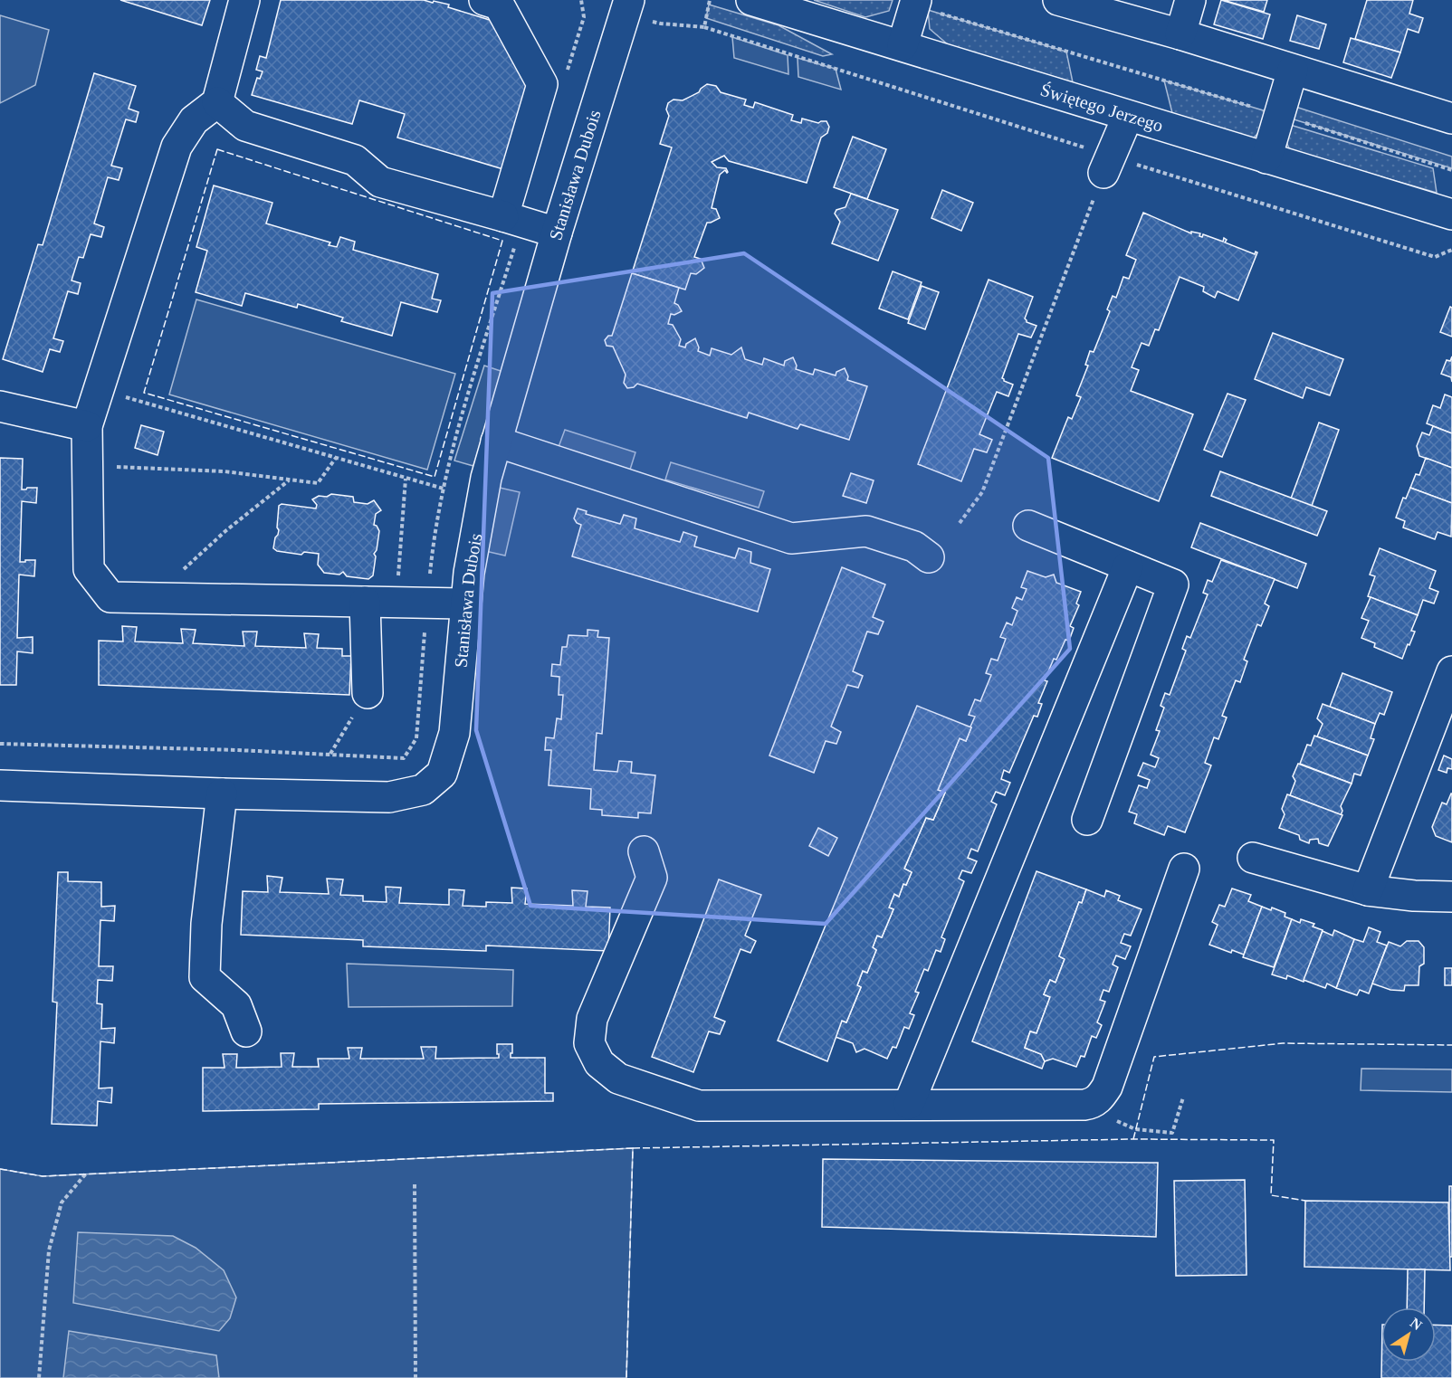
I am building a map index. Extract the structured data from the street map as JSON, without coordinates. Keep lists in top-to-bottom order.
{
  "streets": {
    "street": ["Świętego Jerzego", "Stanisława Dubois"]
  },
  "north": "top right"
}
